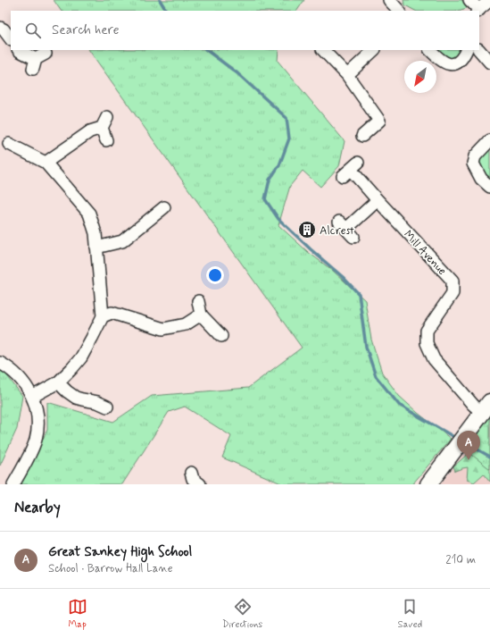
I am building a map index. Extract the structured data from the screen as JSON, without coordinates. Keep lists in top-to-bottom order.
{
  "streets": {
    "street": ["Mill Avenue"]
  },
  "places": {
    "building": ["Alcrest"]
  },
  "north": "bottom left",
  "page": {
    "search": "Search here",
    "pins": "A",
    "heading": "Nearby",
    "list": [
      {
        "mark": "A",
        "name": "Great Sankey High School",
        "note": "School · Barrow Hall Lane",
        "value": "210 m"
      }
    ],
    "nav": ["Map", "Directions", "Saved"]
  }
}
